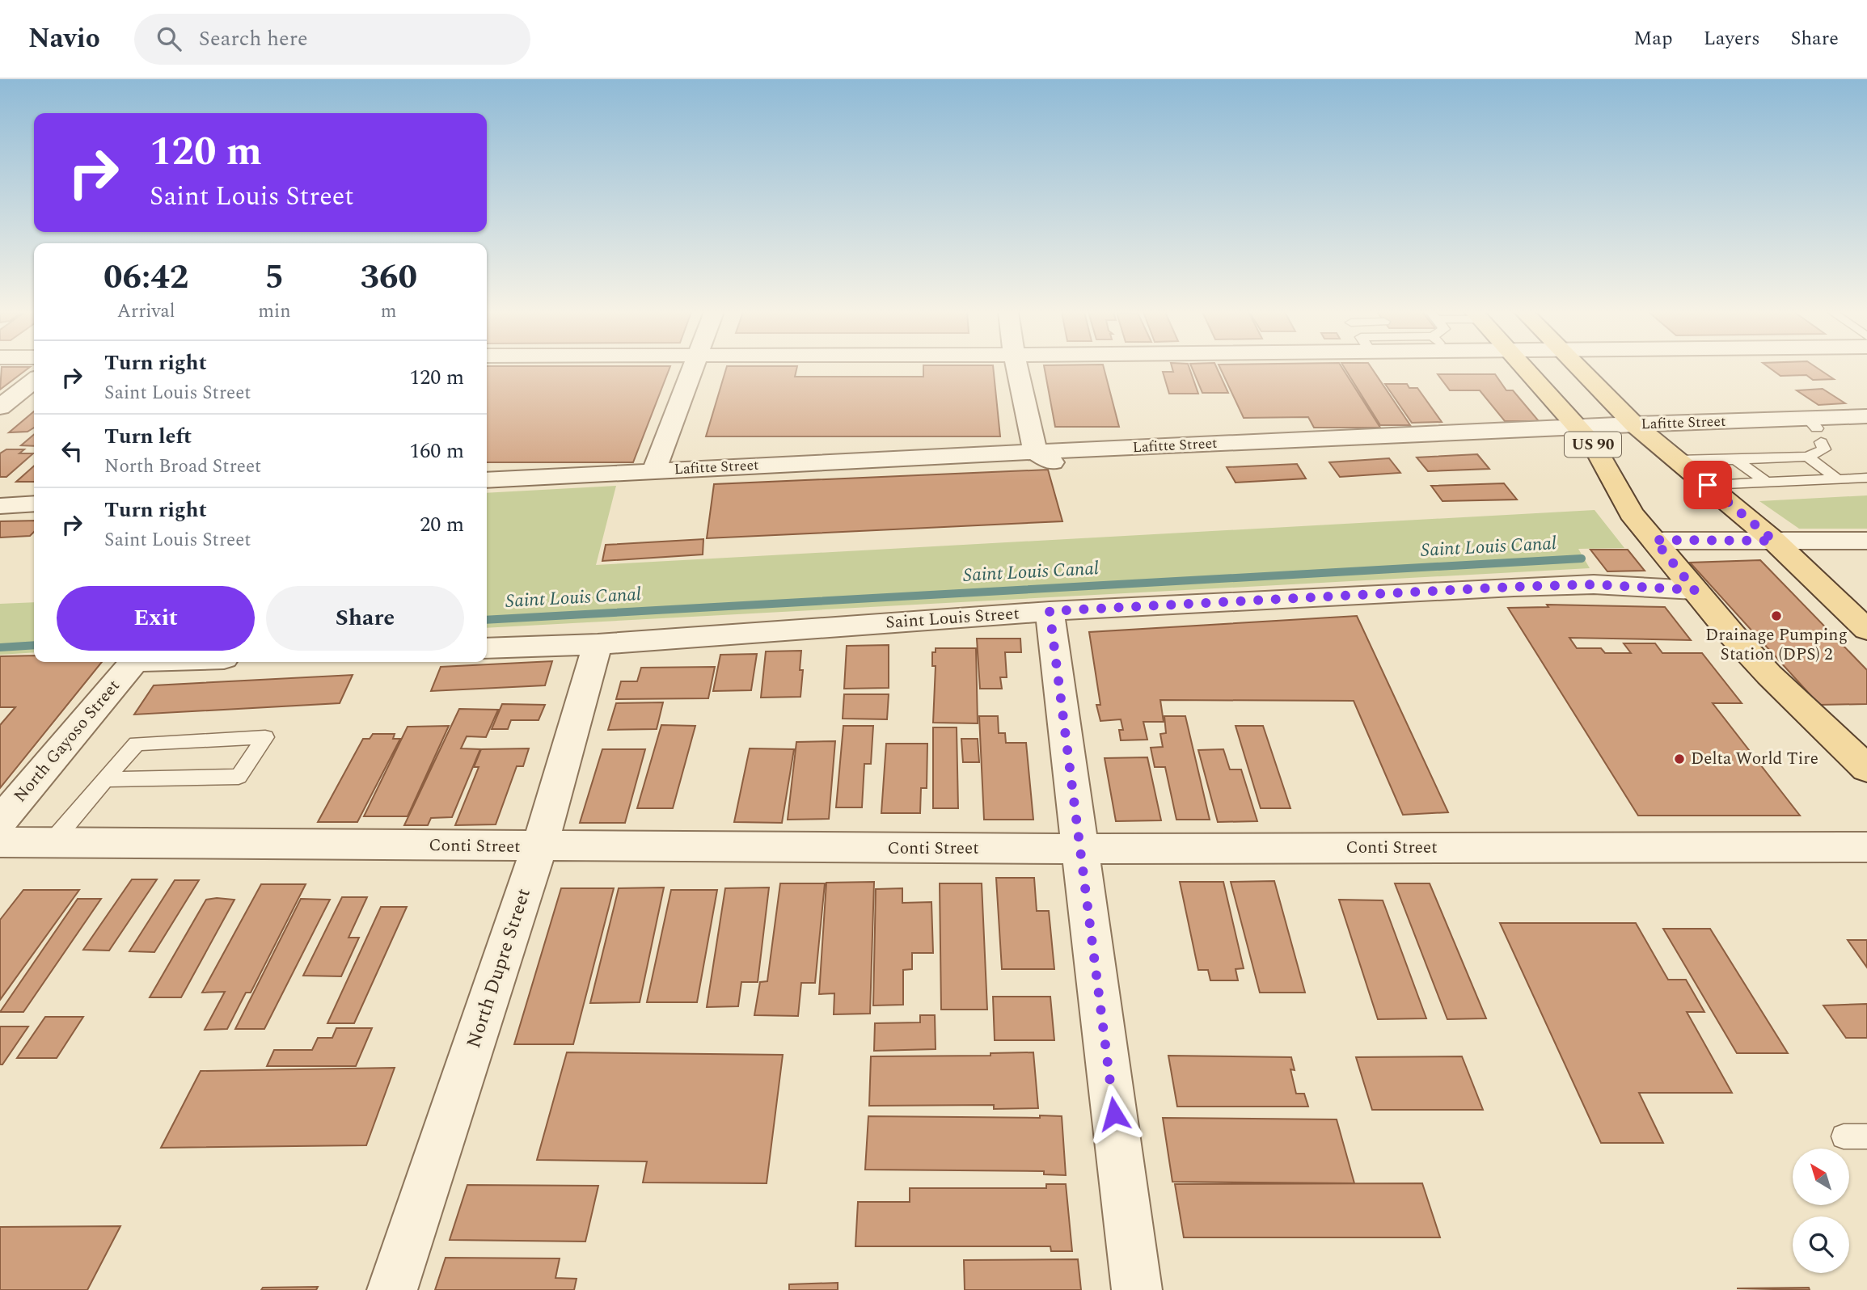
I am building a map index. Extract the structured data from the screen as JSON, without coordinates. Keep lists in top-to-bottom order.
{
  "streets": {
    "main road": ["US 90"],
    "street": [
      "Lafitte Street",
      "Saint Louis Street",
      "North Gayoso Street",
      "Conti Street",
      "North Dupre Street"
    ]
  },
  "crossings": [
    ["Lafitte Street", "US 90"],
    ["US 90", "Saint Louis Street"],
    ["Saint Louis Street", "North Dupre Street"],
    ["Conti Street", "North Dupre Street"]
  ],
  "water": ["Saint Louis Canal"],
  "places": ["Drainage Pumping Station (DPS) 2", "Delta World Tire"],
  "north": "top left",
  "page": {
    "header": "Navio",
    "search": "Search here",
    "nav": ["Map", "Layers", "Share"],
    "turn": ["120 m", "Saint Louis Street"],
    "eta": [
      "06:42",
      "Arrival",
      "5",
      "min",
      "360",
      "m"
    ],
    "list": [
      {
        "name": "Turn right",
        "note": "Saint Louis Street",
        "value": "120 m"
      },
      {
        "name": "Turn left",
        "note": "North Broad Street",
        "value": "160 m"
      },
      {
        "name": "Turn right",
        "note": "Saint Louis Street",
        "value": "20 m"
      }
    ],
    "buttons": ["Exit", "Share"]
  }
}
